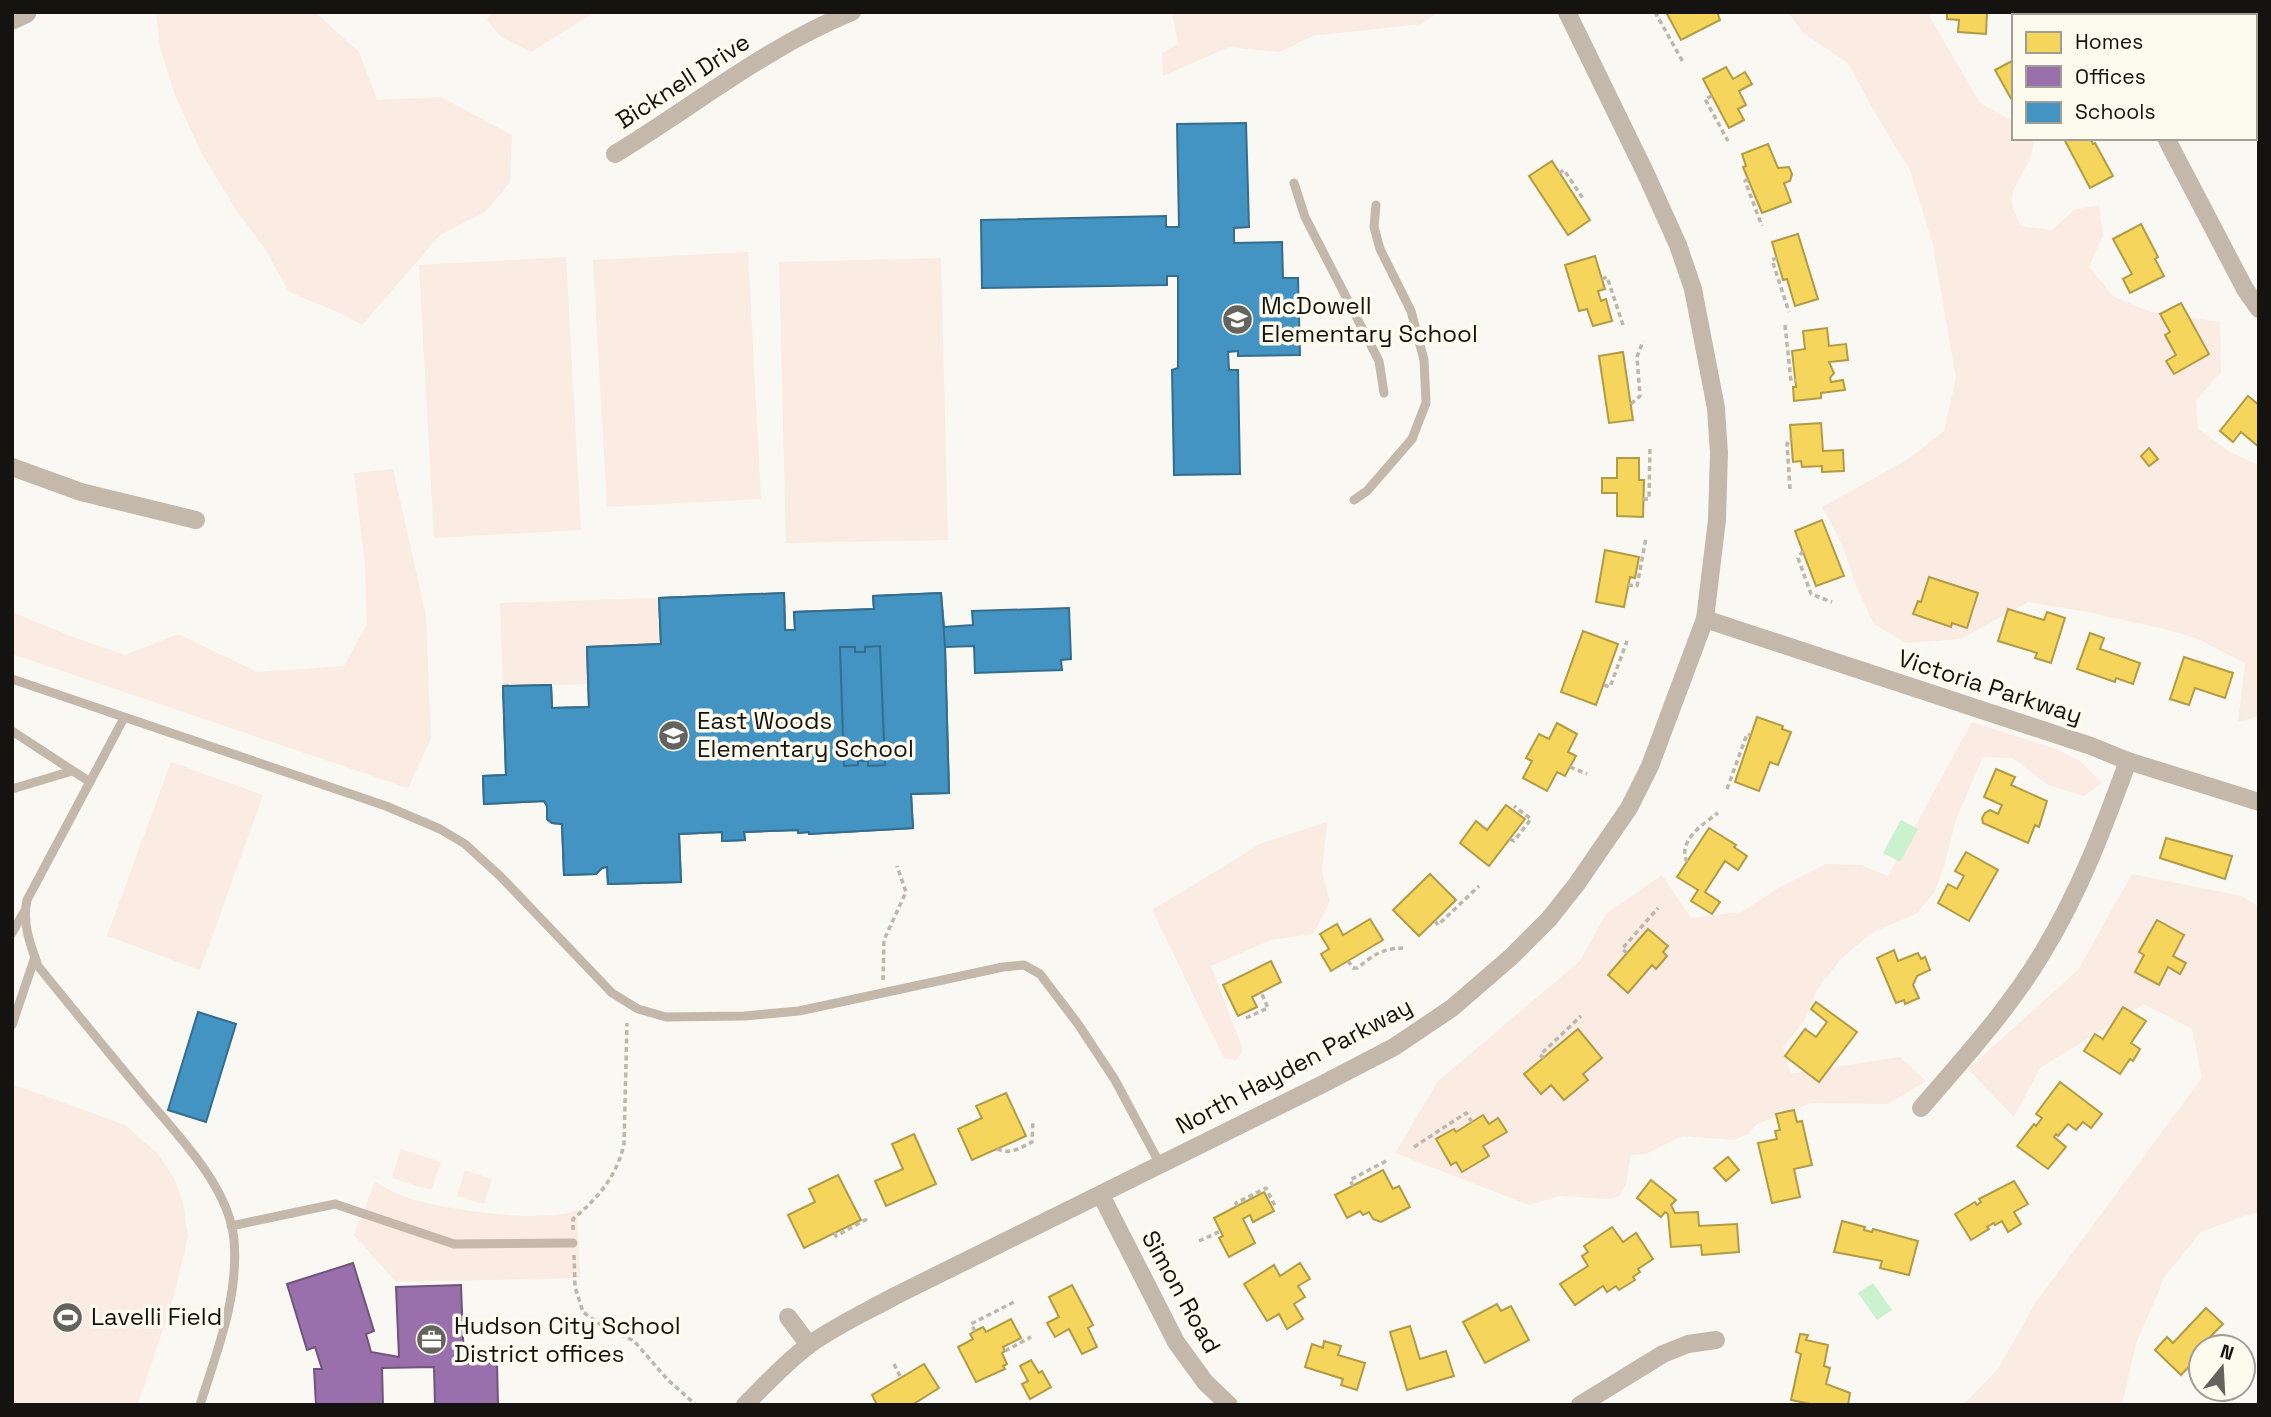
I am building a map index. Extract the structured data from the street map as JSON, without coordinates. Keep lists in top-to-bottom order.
{
  "streets": {
    "street": [
      "Bicknell Drive",
      "Victoria Parkway",
      "North Hayden Parkway",
      "Simon Road"
    ]
  },
  "crossings": [
    ["Victoria Parkway", "North Hayden Parkway"],
    ["North Hayden Parkway", "Simon Road"]
  ],
  "places": {
    "school or university": ["McDowell Elementary School", "East Woods Elementary School"],
    "sports": ["Lavelli Field"],
    "office": ["Hudson City School District offices"]
  },
  "legend": ["Homes", "Offices", "Schools"],
  "north": "top"
}
